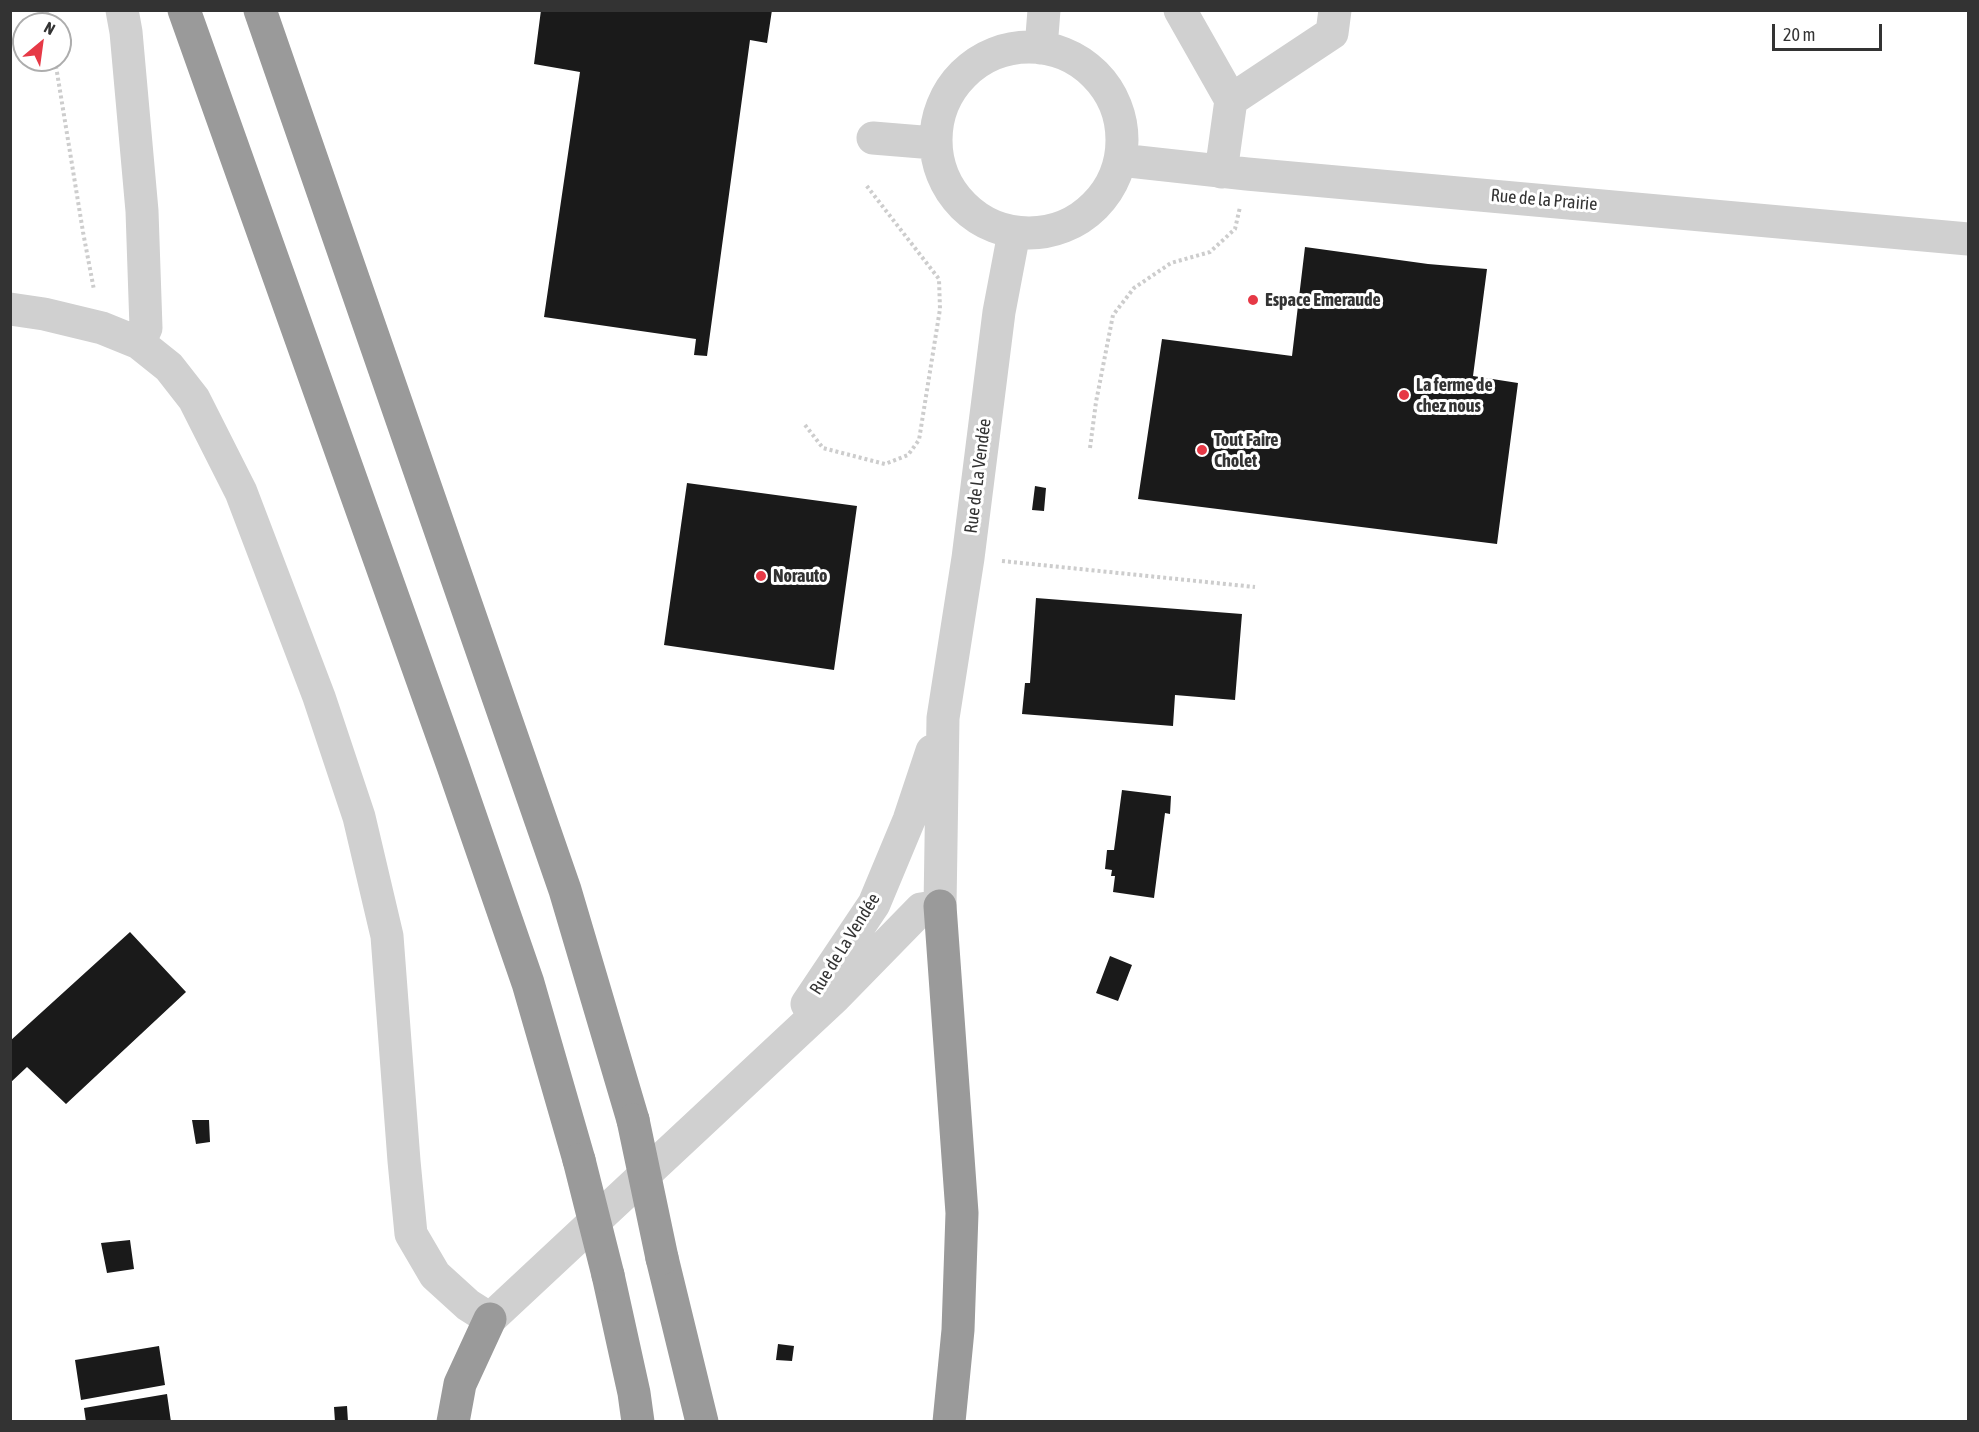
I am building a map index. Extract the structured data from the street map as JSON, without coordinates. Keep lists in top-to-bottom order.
{
  "streets": {
    "street": ["Rue de la Prairie", "Rue de La Vendée"]
  },
  "crossings": [
    ["Rue de la Prairie", "Rue de La Vendée"]
  ],
  "places": [
    "Espace Emeraude",
    "La ferme de chez nous",
    "Tout Faire Cholet",
    "Norauto"
  ],
  "scale_bar": "20 m",
  "north": "top right"
}
